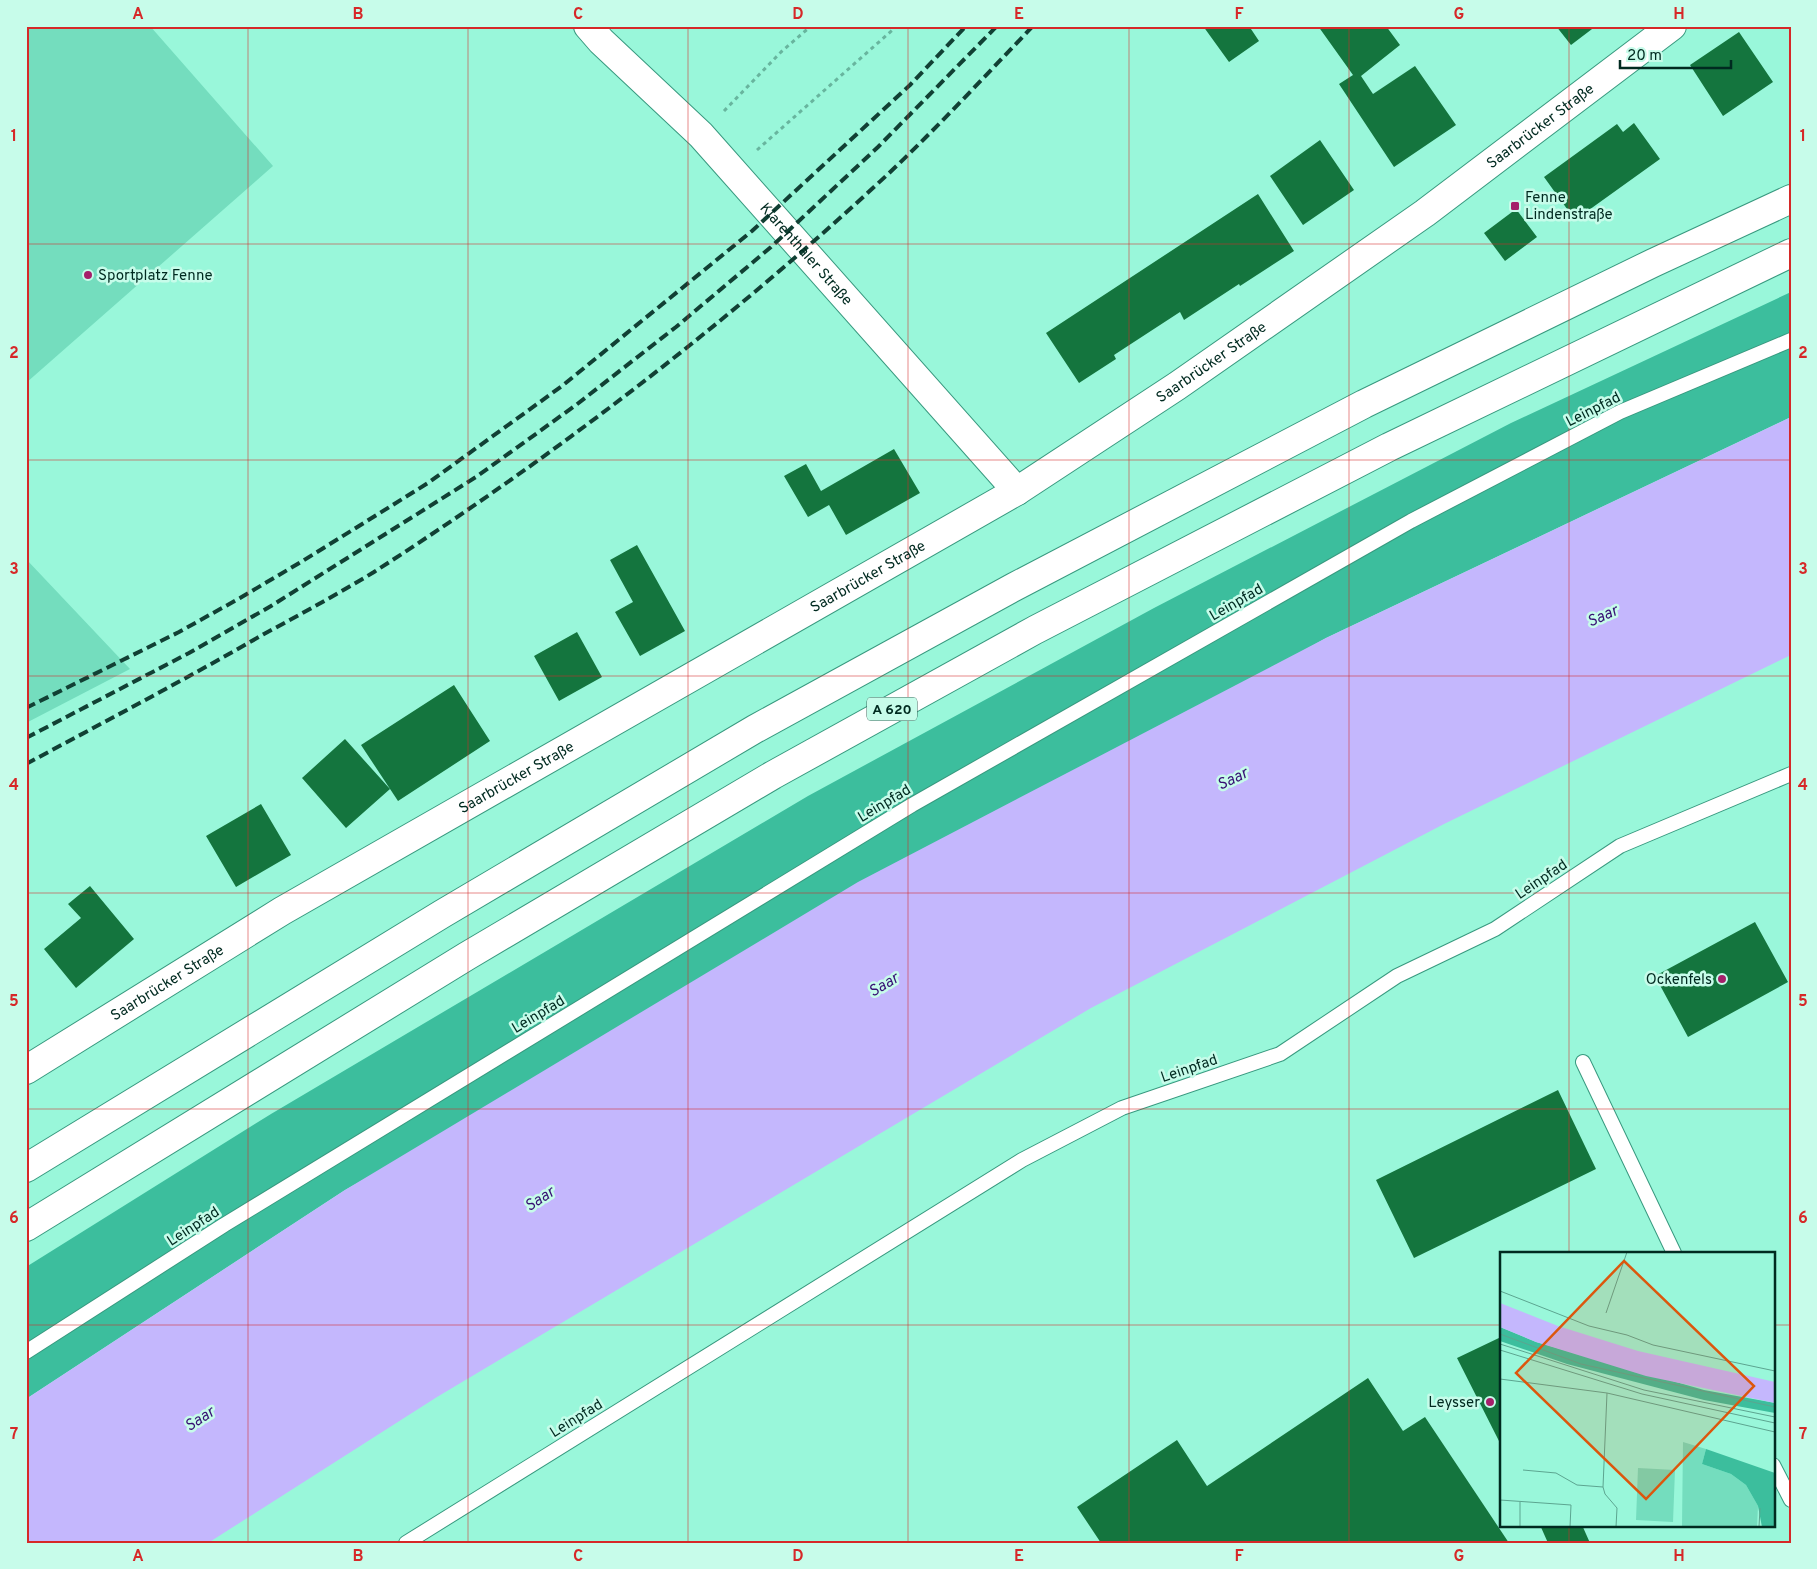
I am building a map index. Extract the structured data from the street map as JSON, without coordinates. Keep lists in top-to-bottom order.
{
  "streets": {
    "main road": ["Saarbrücker Straße", "Klarenthaler Straße", "A 620"],
    "lane": ["Leinpfad"]
  },
  "crossings": [
    ["Saarbrücker Straße", "Klarenthaler Straße"]
  ],
  "water": ["Saar"],
  "places": {
    "transit": ["Fenne Lindenstraße"],
    "other": ["Sportplatz Fenne", "Ockenfels", "Leysser"]
  },
  "scale_bar": "20 m",
  "grid": {
    "columns": [
      "A",
      "B",
      "C",
      "D",
      "E",
      "F",
      "G",
      "H"
    ],
    "rows": [
      "1",
      "2",
      "3",
      "4",
      "5",
      "6",
      "7"
    ]
  }
}
